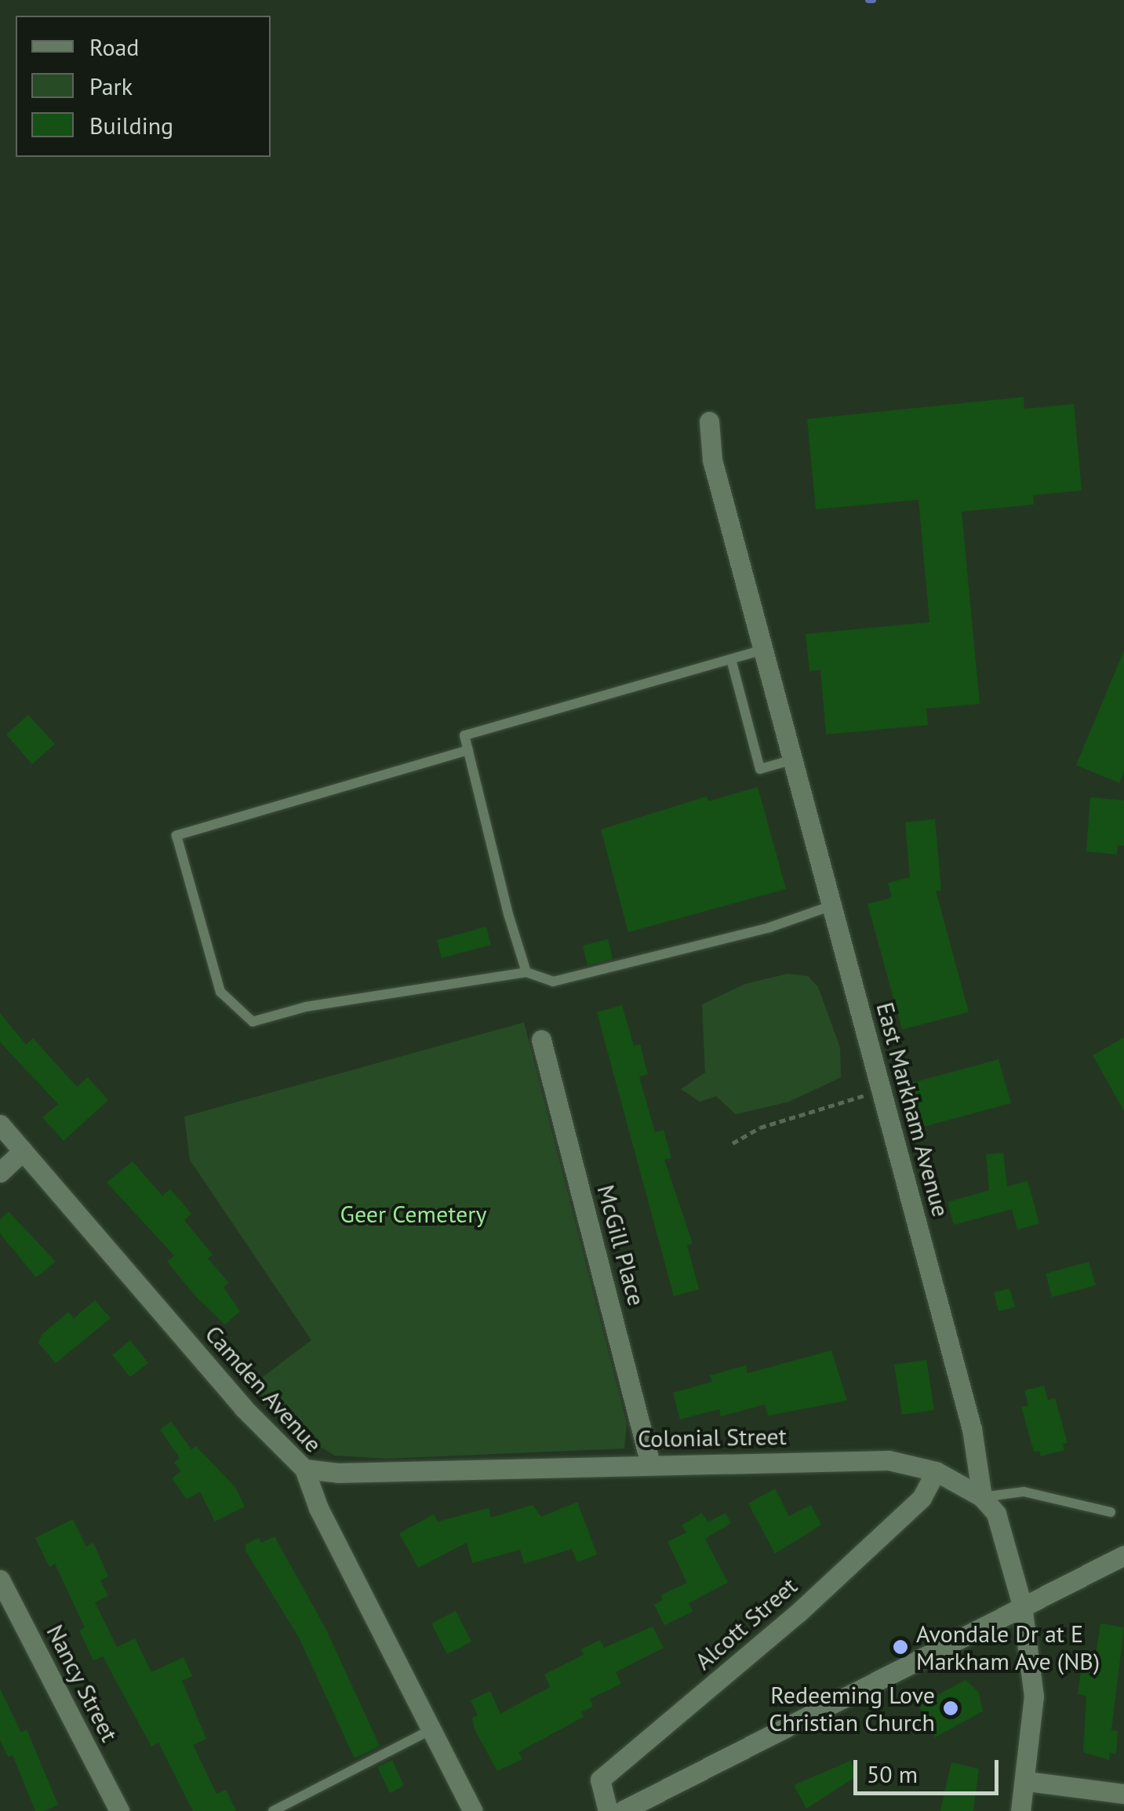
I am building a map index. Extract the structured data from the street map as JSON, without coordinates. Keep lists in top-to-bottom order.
{
  "streets": {
    "street": [
      "East Markham Avenue",
      "McGill Place",
      "Camden Avenue",
      "Colonial Street",
      "Alcott Street",
      "Nancy Street"
    ]
  },
  "crossings": [
    ["East Markham Avenue", "Colonial Street"],
    ["McGill Place", "Colonial Street"],
    ["Camden Avenue", "Colonial Street"],
    ["Colonial Street", "Alcott Street"]
  ],
  "parks": ["Geer Cemetery"],
  "places": ["Avondale Dr at E Markham Ave (NB)", "Redeeming Love Christian Church"],
  "legend": ["Road", "Park", "Building"],
  "scale_bar": "50 m"
}
